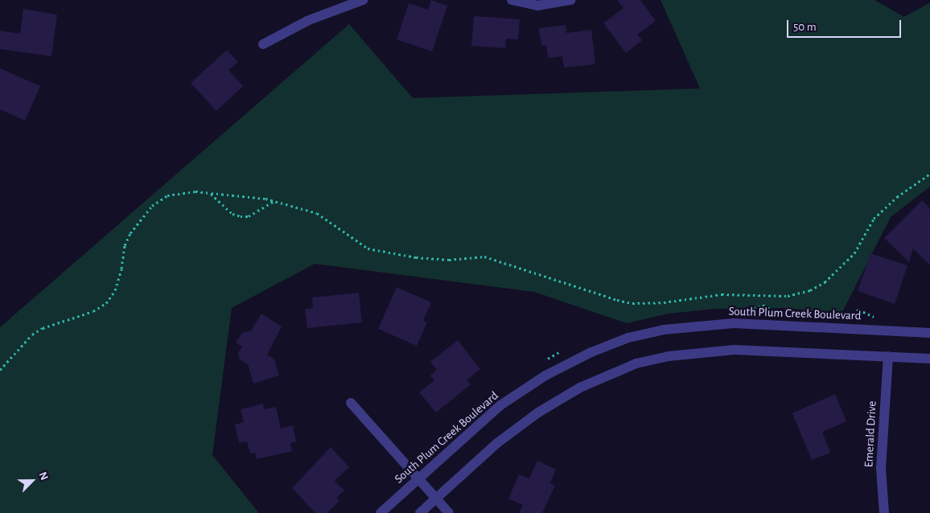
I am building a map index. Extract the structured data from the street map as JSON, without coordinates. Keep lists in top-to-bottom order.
{
  "streets": {
    "street": ["South Plum Creek Boulevard", "Emerald Drive"]
  },
  "scale_bar": "50 m",
  "north": "top right"
}
